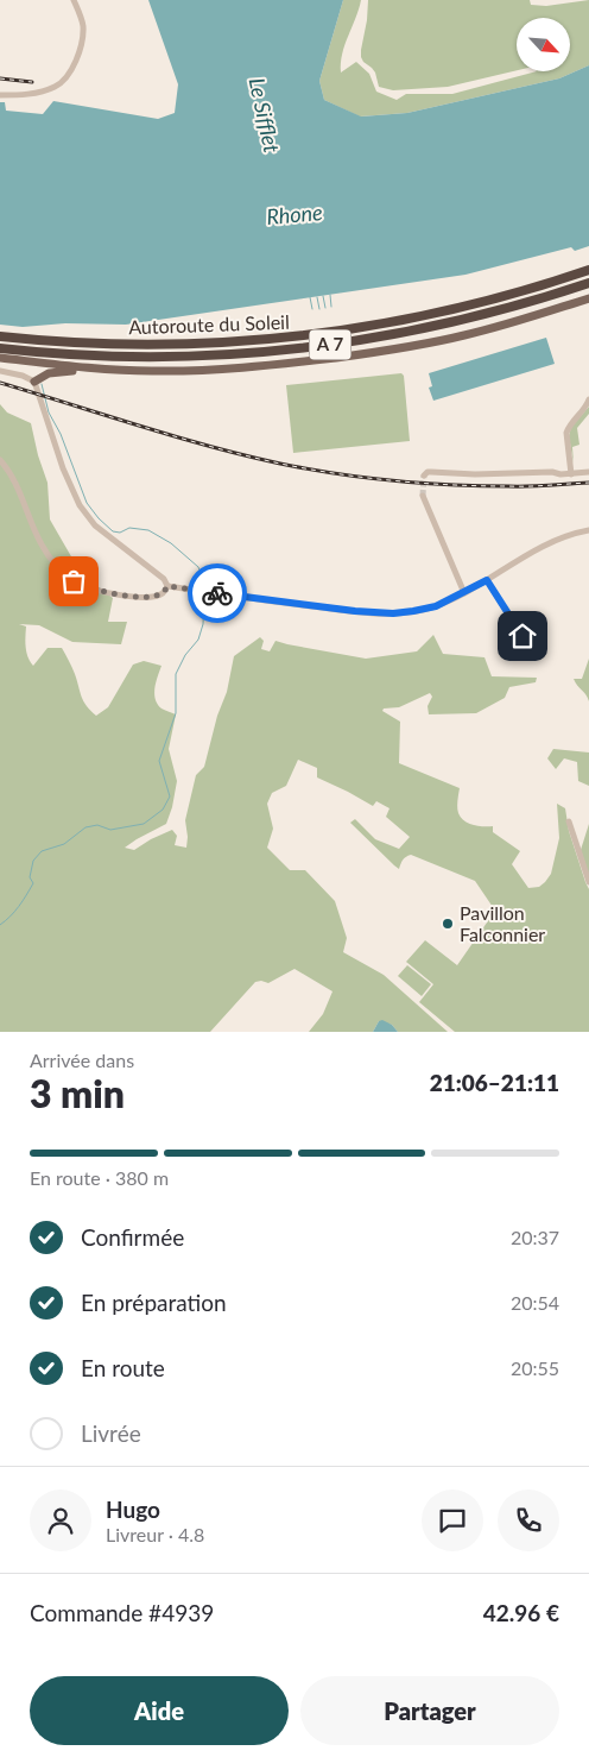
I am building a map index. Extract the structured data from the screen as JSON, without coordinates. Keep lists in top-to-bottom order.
{
  "streets": {
    "highway": ["Autoroute du Soleil", "A 7"]
  },
  "water": ["Le Sifflet", "Rhone"],
  "places": ["Pavillon Falconnier"],
  "north": "bottom right",
  "page": {
    "heading": ["3 min", "Arrivée dans", "21:06–21:11"],
    "panel": [
      "Hugo",
      "Livreur · 4.8",
      "Commande #4939",
      "42.96 €"
    ],
    "bar": "En route · 380 m",
    "list": [
      ["Confirmée", "20:37"],
      ["En préparation", "20:54"],
      ["En route", "20:55"],
      "Livrée"
    ],
    "buttons": ["Aide", "Partager"]
  }
}
